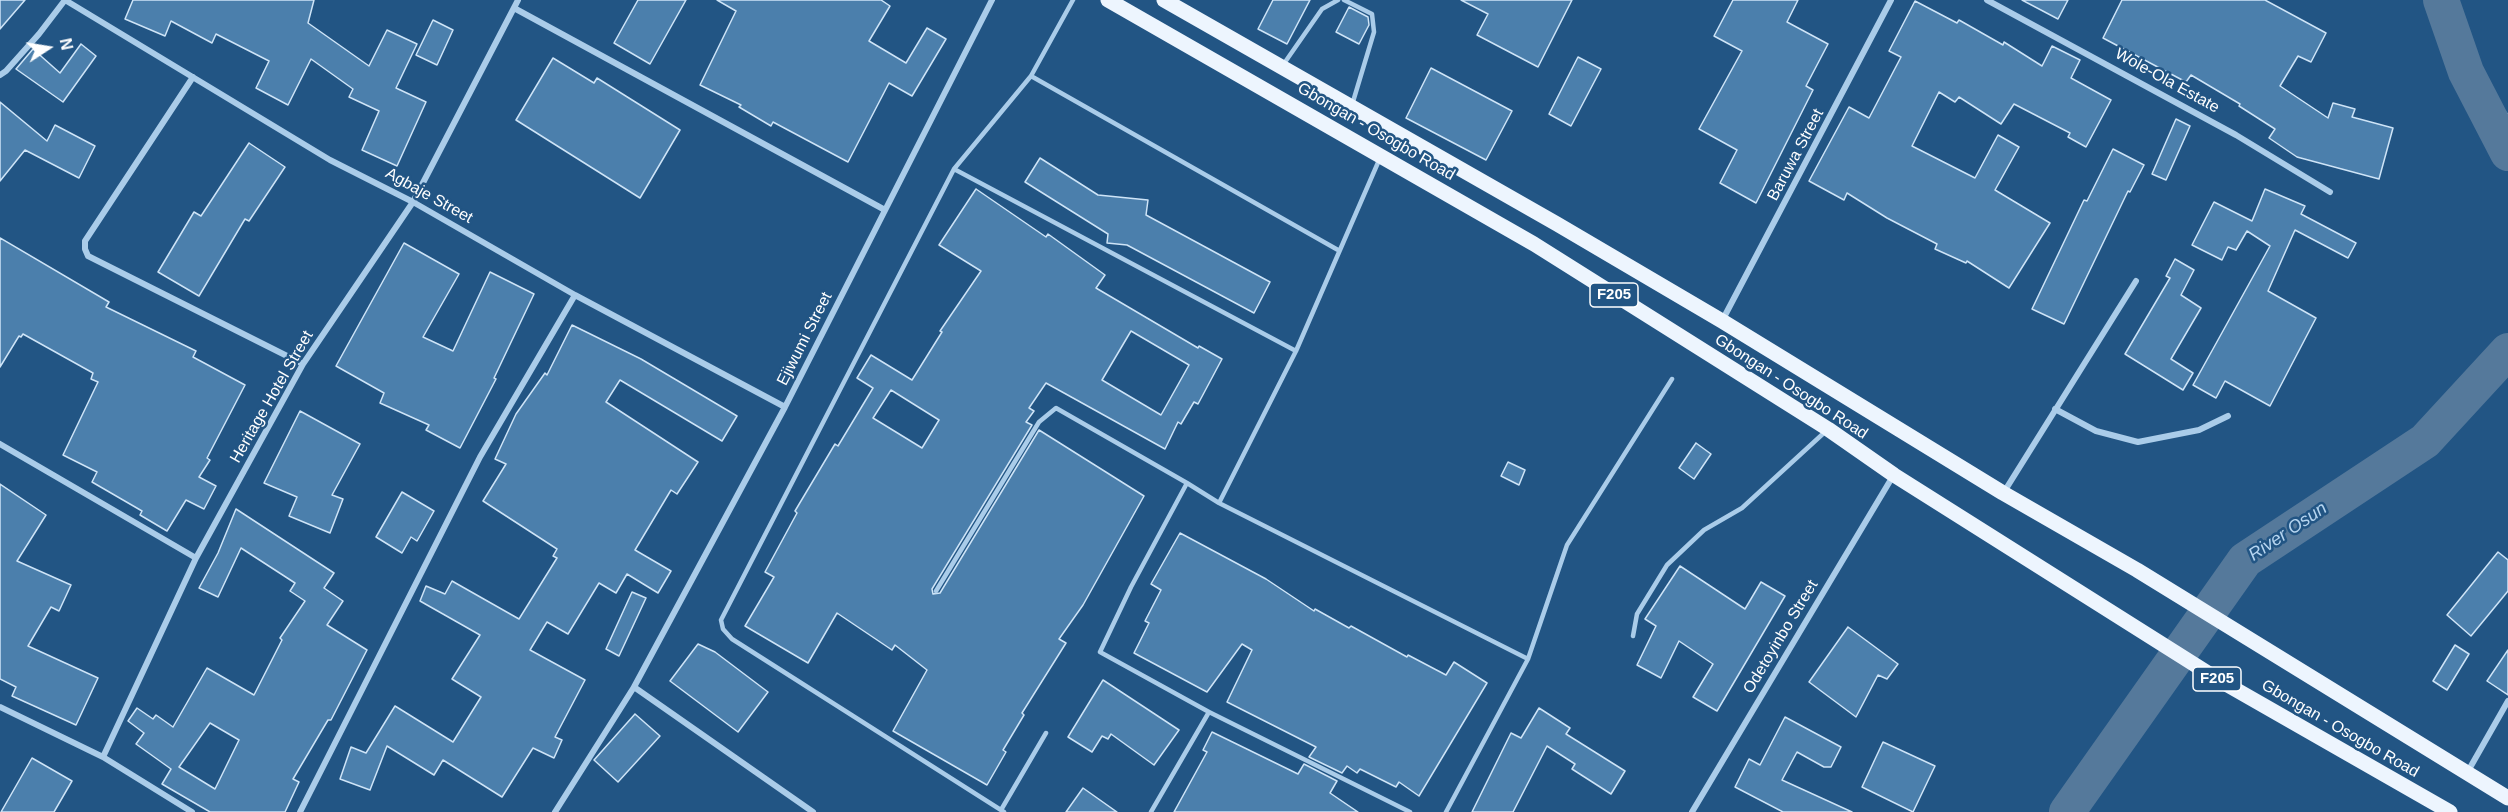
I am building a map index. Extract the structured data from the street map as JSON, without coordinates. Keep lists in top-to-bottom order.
{
  "streets": {
    "main road": ["Gbongan - Osogbo Road", "F205"],
    "street": [
      "Wole-Ola Estate",
      "Baruwa Street",
      "Agbaje Street",
      "Ejiwumi Street",
      "Heritage Hotel Street",
      "Odetoyinbo Street"
    ]
  },
  "crossings": [
    ["Gbongan - Osogbo Road", "Baruwa Street"],
    ["Gbongan - Osogbo Road", "Odetoyinbo Street"],
    ["Agbaje Street", "Ejiwumi Street"],
    ["Agbaje Street", "Heritage Hotel Street"]
  ],
  "water": ["River Osun"],
  "north": "right"
}
